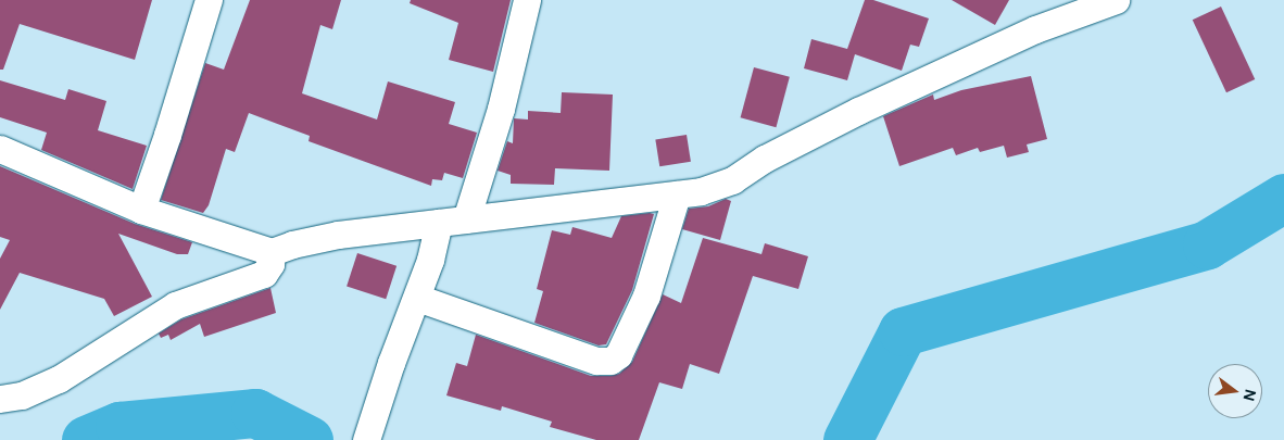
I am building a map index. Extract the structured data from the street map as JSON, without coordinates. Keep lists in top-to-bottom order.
{
  "north": "right"
}
